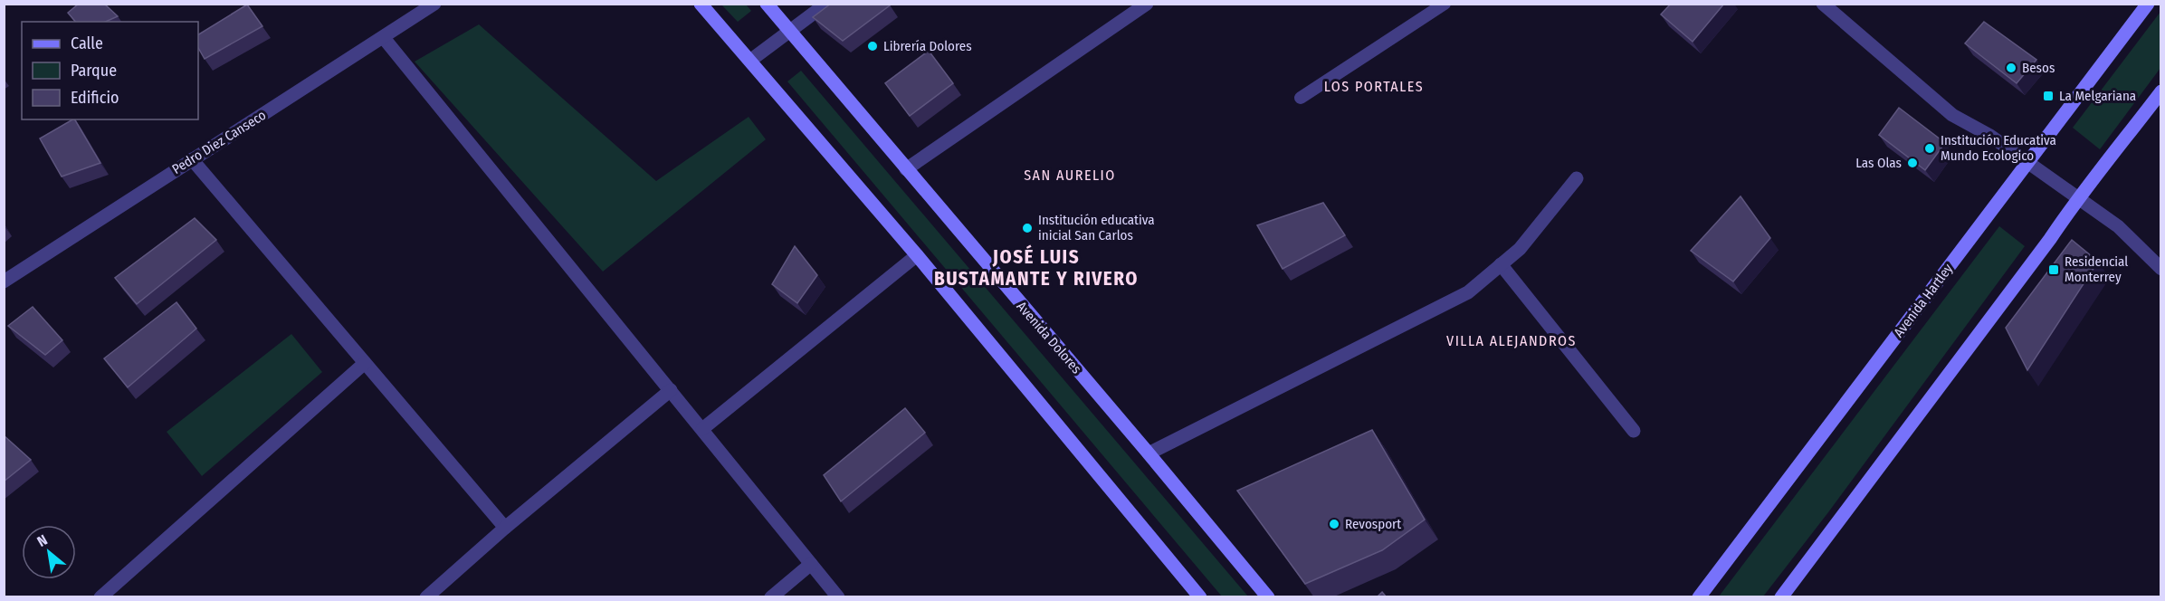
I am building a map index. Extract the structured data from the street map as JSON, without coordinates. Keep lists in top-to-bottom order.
{
  "streets": {
    "main road": ["Avenida Hartley", "Avenida Dolores"],
    "street": ["Pedro Diez Canseco"]
  },
  "districts": [
    "LOS PORTALES",
    "SAN AURELIO",
    "JOSÉ LUIS BUSTAMANTE Y RIVERO",
    "VILLA ALEJANDROS"
  ],
  "places": {
    "other": [
      "Librería Dolores",
      "Besos",
      "Institución Educativa Mundo Ecologico",
      "Las Olas",
      "Institución educativa inicial San Carlos",
      "Revosport"
    ],
    "transit": ["La Melgariana", "Residencial Monterrey"]
  },
  "legend": ["Calle", "Parque", "Edificio"],
  "north": "top left"
}
